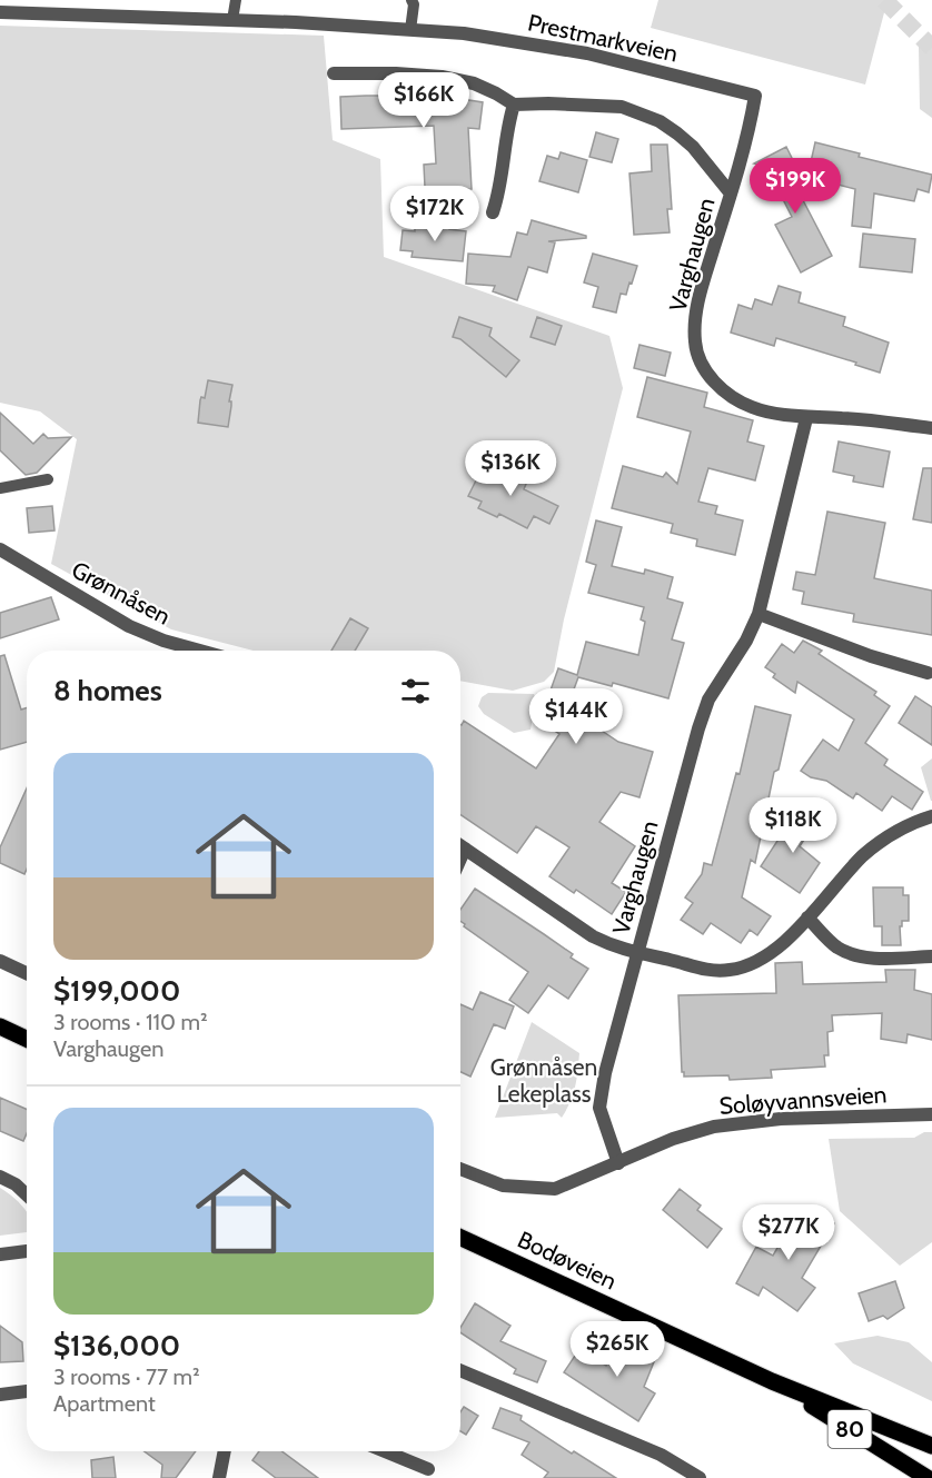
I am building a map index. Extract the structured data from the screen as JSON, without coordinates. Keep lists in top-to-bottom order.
{
  "streets": {
    "main road": ["Bodøveien", "80"],
    "street": [
      "Prestmarkveien",
      "Varghaugen",
      "Grønnåsen",
      "Soløyvannsveien"
    ]
  },
  "crossings": [
    ["Prestmarkveien", "Varghaugen"],
    ["Varghaugen", "Soløyvannsveien"]
  ],
  "parks": ["Grønnåsen Lekeplass"],
  "page": {
    "price": [
      "$166K",
      "$199K",
      "$172K",
      "$136K",
      "$144K",
      "$118K",
      "$277K",
      "$265K"
    ],
    "heading": "8 homes",
    "list": [
      {
        "name": "$199,000",
        "note": "3 rooms · 110 m² · Varghaugen"
      },
      {
        "name": "$136,000",
        "note": "3 rooms · 77 m² · Apartment"
      }
    ]
  }
}
